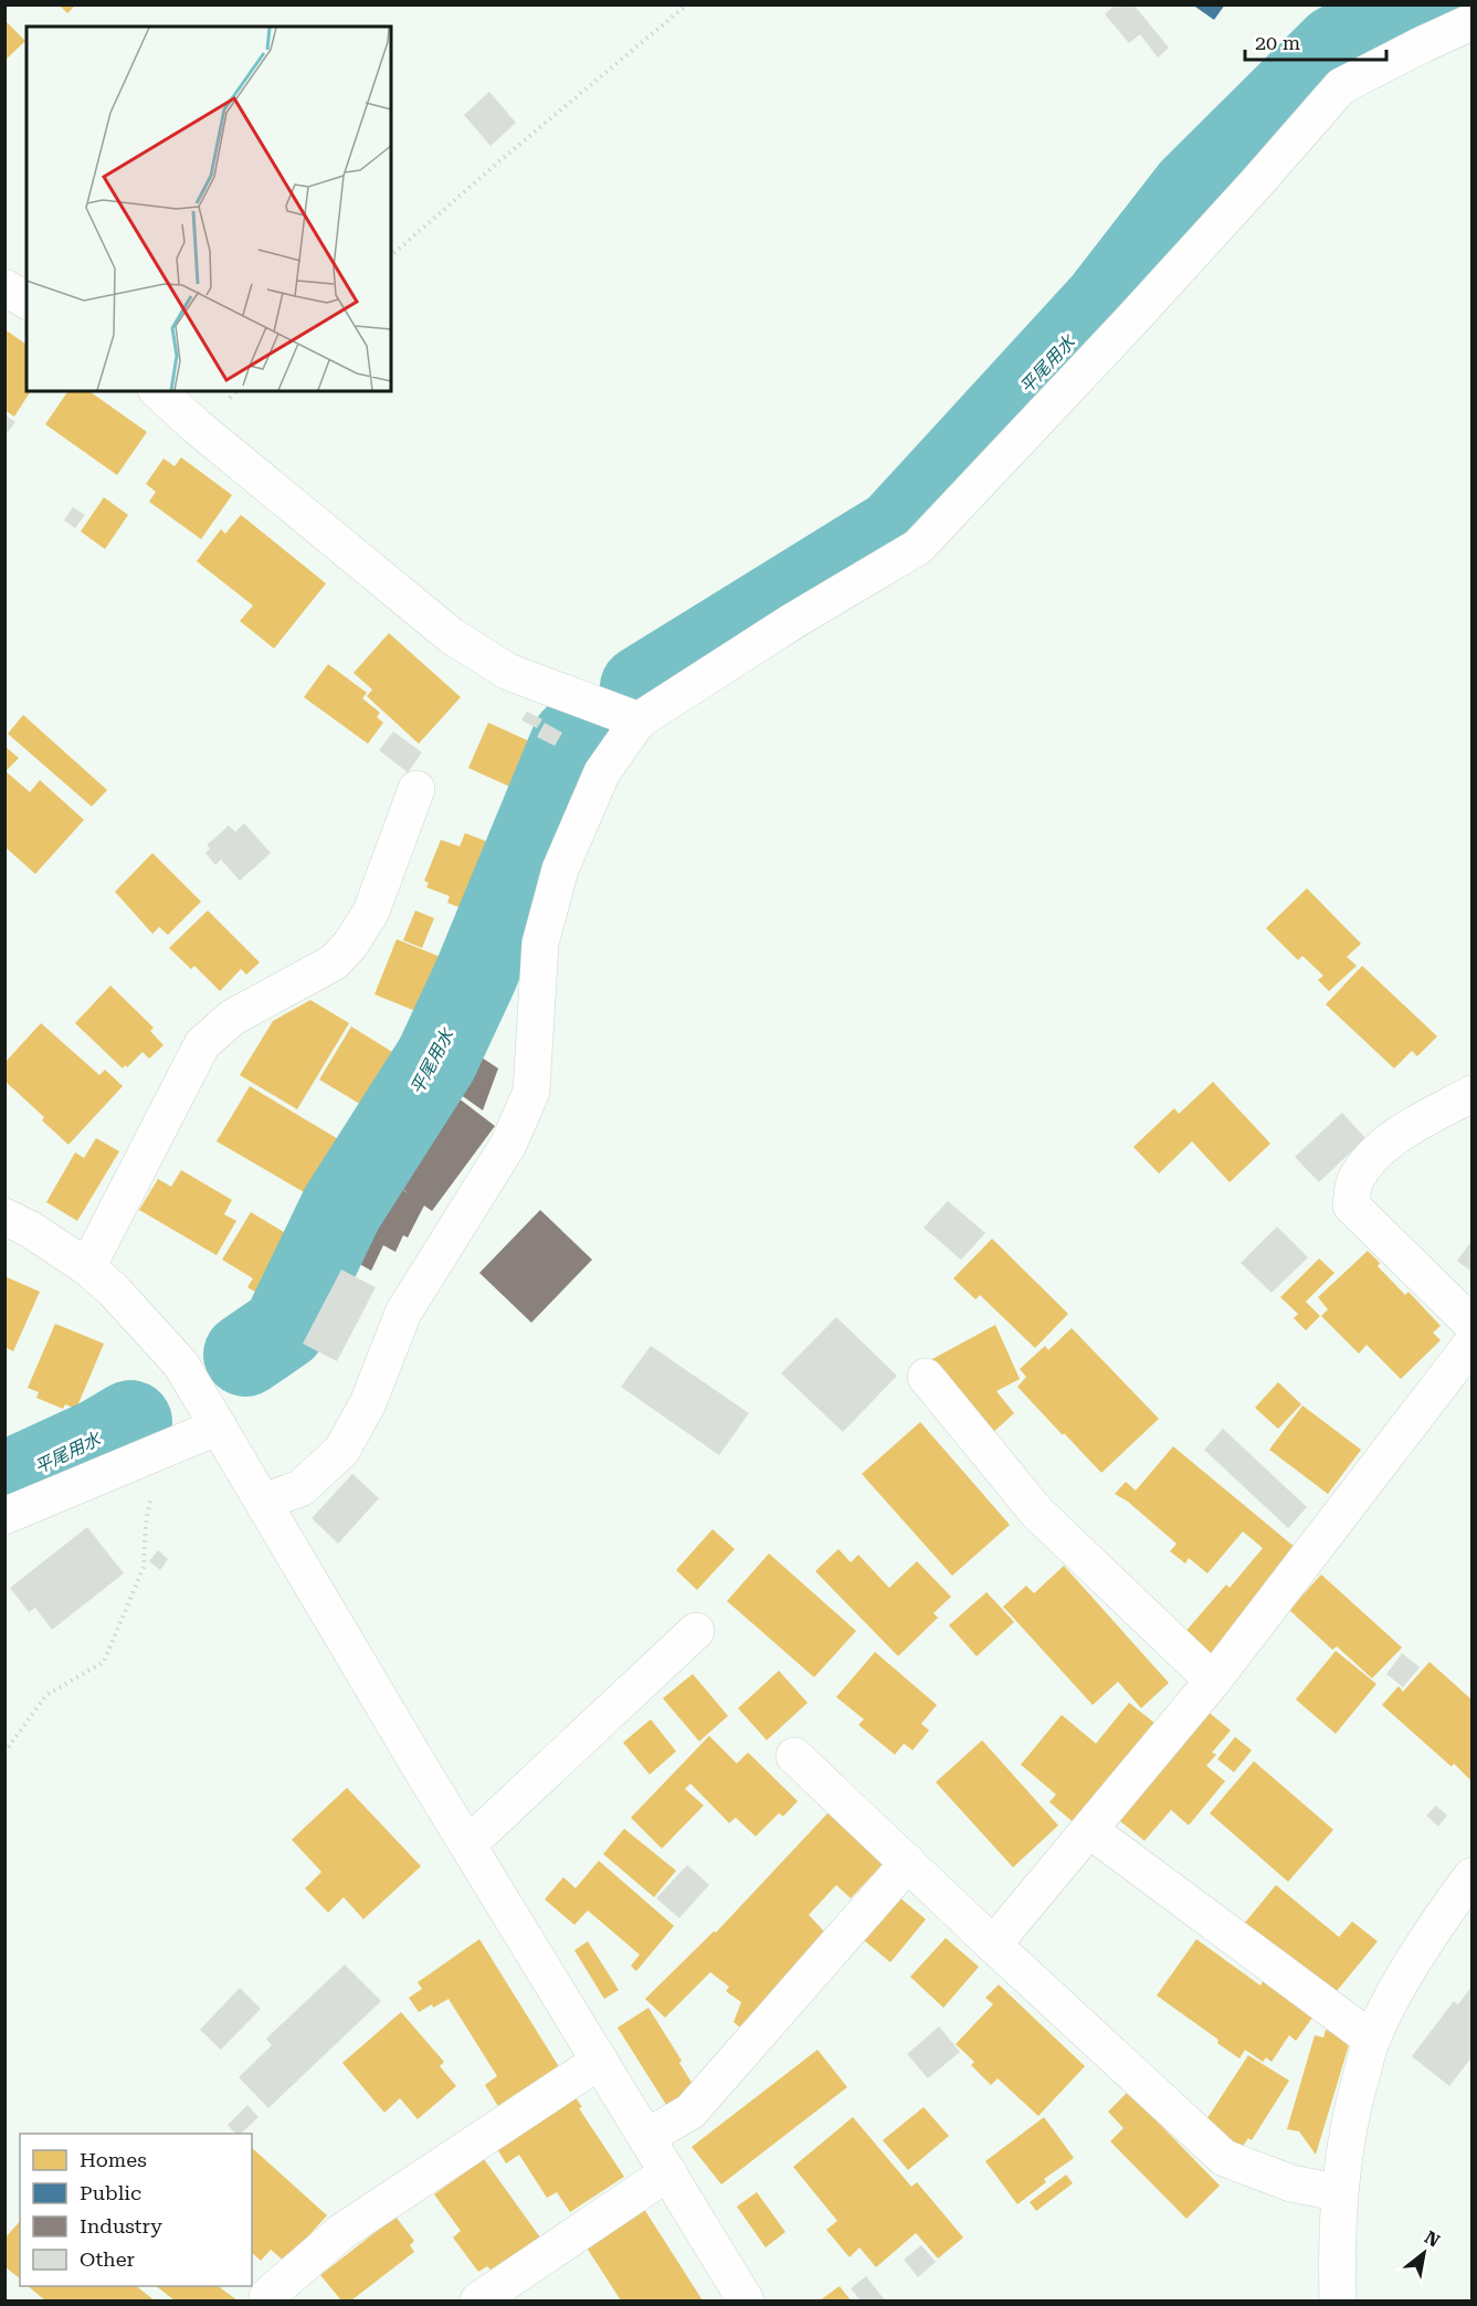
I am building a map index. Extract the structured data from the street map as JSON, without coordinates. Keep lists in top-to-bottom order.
{
  "water": ["平尾用水"],
  "legend": [
    "Homes",
    "Public",
    "Industry",
    "Other"
  ],
  "scale_bar": "20 m",
  "north": "top right"
}
